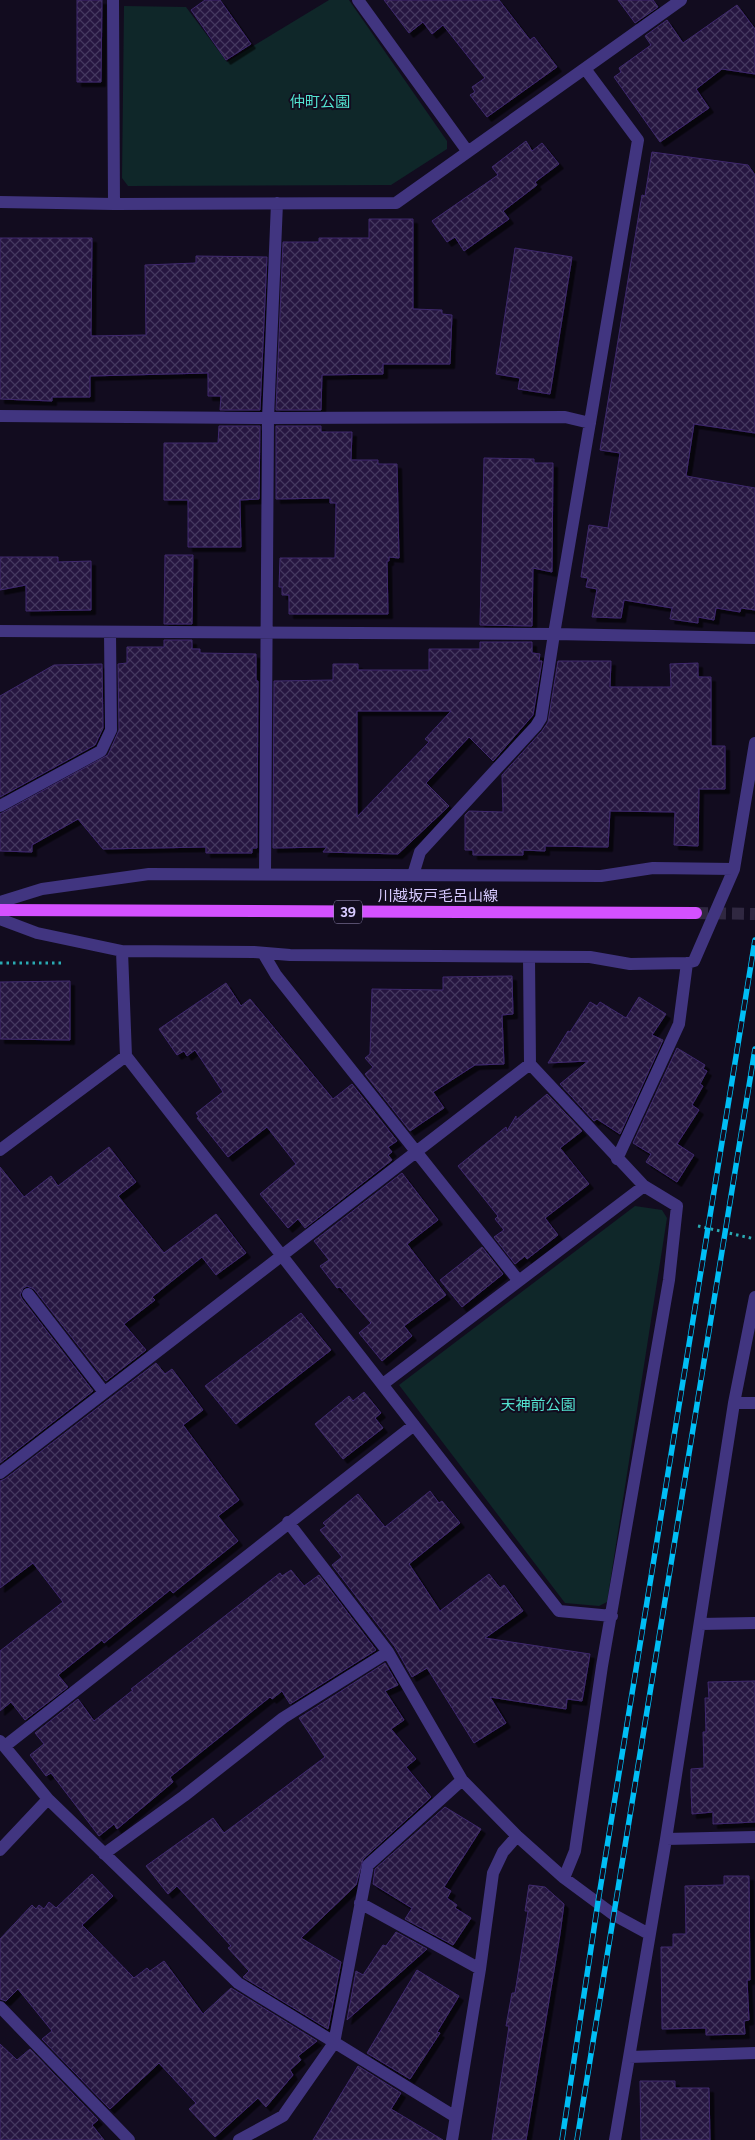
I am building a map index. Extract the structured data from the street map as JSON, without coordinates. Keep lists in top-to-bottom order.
{
  "streets": {
    "main road": ["川越坂戸毛呂山線", "39"]
  },
  "parks": ["仲町公園", "天神前公園"]
}
